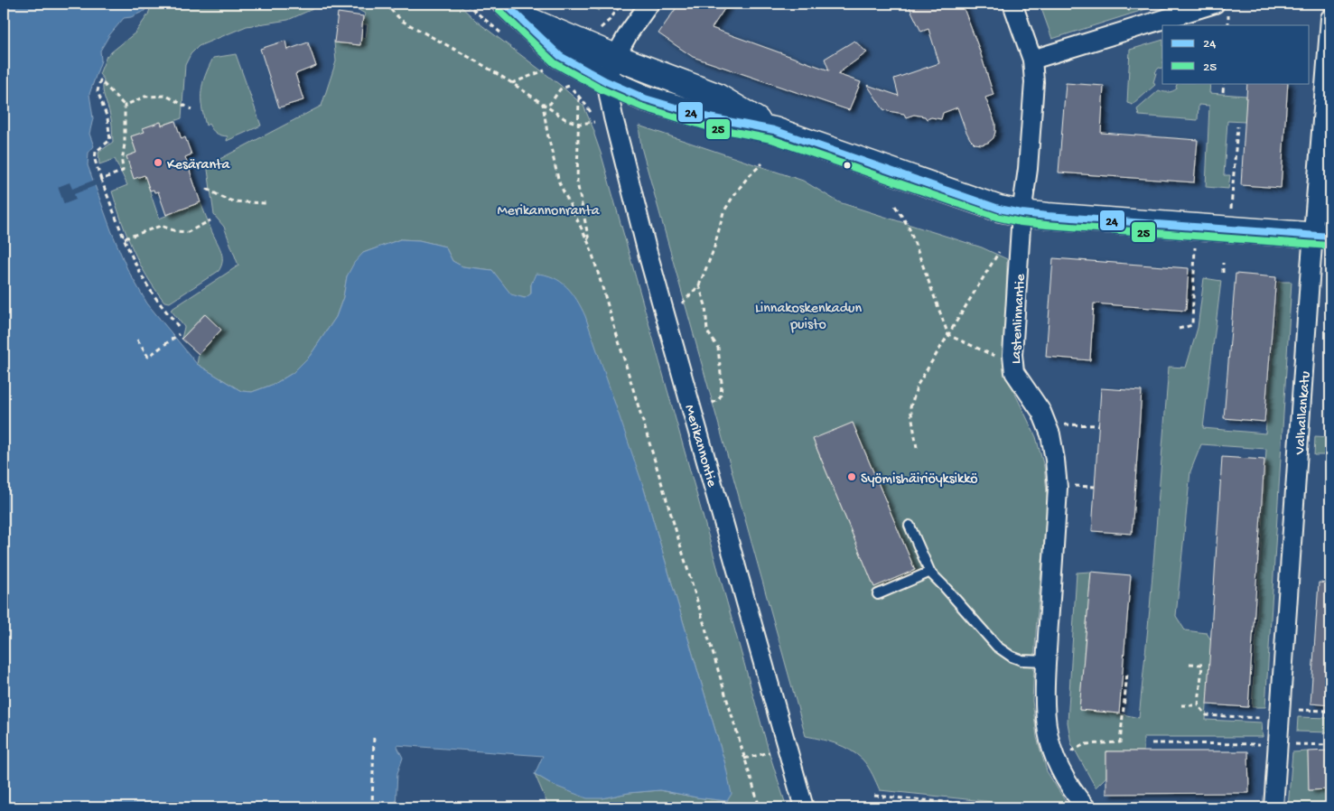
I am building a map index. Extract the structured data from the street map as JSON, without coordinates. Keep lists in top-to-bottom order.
{
  "streets": {
    "street": ["Lastenlinnantie", "Valhallankatu", "Merikannontie"]
  },
  "parks": ["Merikannonranta", "Linnakoskenkadun puisto"],
  "places": ["Kesäranta", "Syömishäiriöyksikkö"],
  "lines": ["transit line 24", "transit line 25"],
  "legend": ["24", "25"]
}
